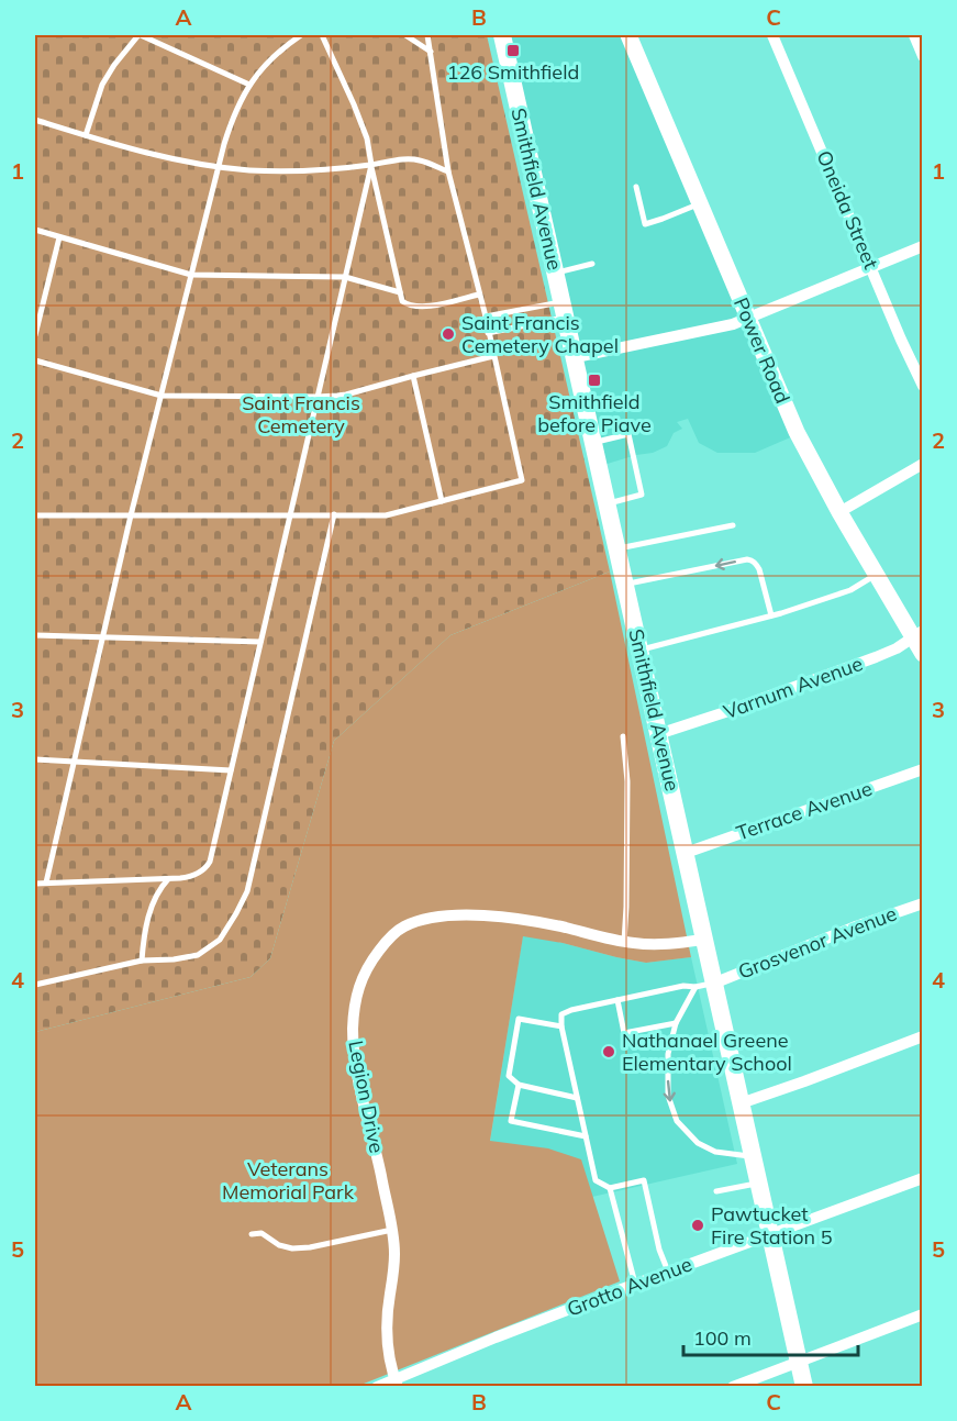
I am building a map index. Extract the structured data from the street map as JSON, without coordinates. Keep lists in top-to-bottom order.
{
  "streets": {
    "main road": ["Smithfield Avenue", "Power Road"],
    "street": [
      "Oneida Street",
      "Varnum Avenue",
      "Terrace Avenue",
      "Grosvenor Avenue",
      "Legion Drive",
      "Grotto Avenue"
    ]
  },
  "crossings": [
    ["Smithfield Avenue", "Varnum Avenue"],
    ["Smithfield Avenue", "Terrace Avenue"],
    ["Smithfield Avenue", "Grosvenor Avenue"],
    ["Smithfield Avenue", "Legion Drive"],
    ["Smithfield Avenue", "Grotto Avenue"],
    ["Power Road", "Varnum Avenue"],
    ["Legion Drive", "Grotto Avenue"]
  ],
  "parks": ["Saint Francis Cemetery", "Veterans Memorial Park"],
  "places": {
    "transit": ["126 Smithfield", "Smithfield before Piave"],
    "other": ["Saint Francis Cemetery Chapel", "Nathanael Greene Elementary School", "Pawtucket Fire Station 5"]
  },
  "scale_bar": "100 m",
  "grid": {
    "columns": ["A", "B", "C"],
    "rows": [
      "1",
      "2",
      "3",
      "4",
      "5"
    ]
  }
}
